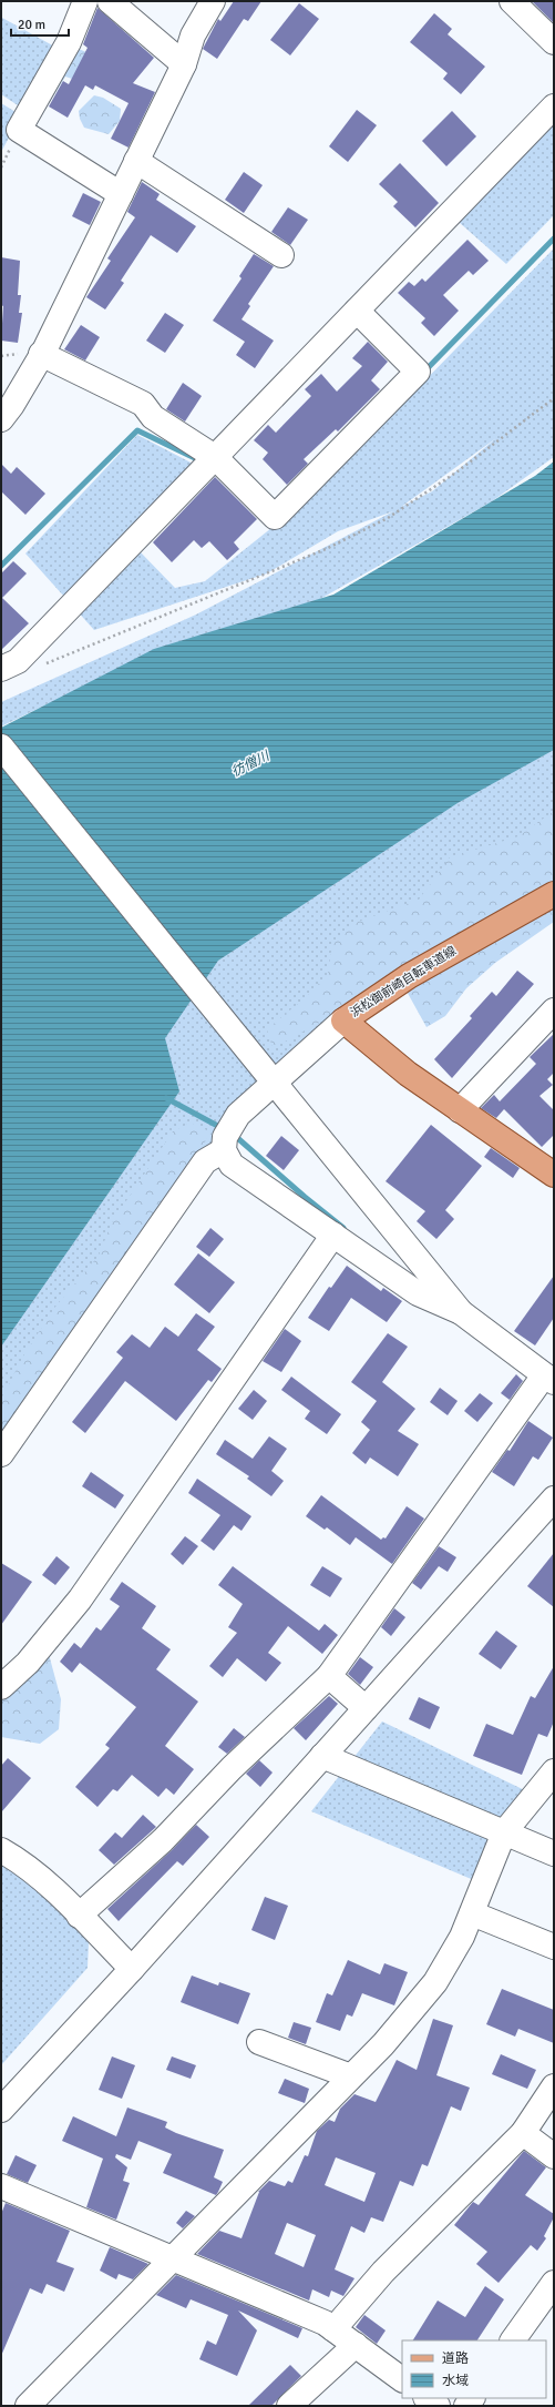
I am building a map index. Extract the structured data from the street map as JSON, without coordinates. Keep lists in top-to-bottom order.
{
  "streets": {
    "main road": ["浜松御前崎自転車道線"]
  },
  "water": ["彷僧川"],
  "legend": ["道路", "水域"],
  "scale_bar": "20 m"
}
